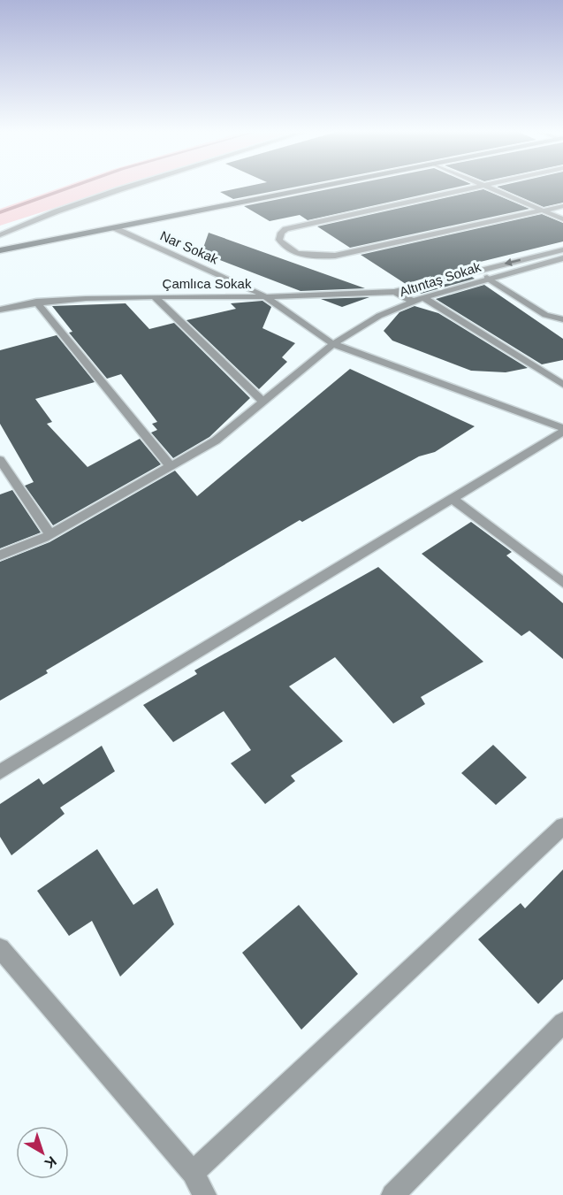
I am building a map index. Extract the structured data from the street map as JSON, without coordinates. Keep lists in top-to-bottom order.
{
  "streets": {
    "street": ["Nar Sokak", "Altıntaş Sokak", "Çamlıca Sokak"]
  },
  "crossings": [
    ["Nar Sokak", "Altıntaş Sokak"],
    ["Nar Sokak", "Çamlıca Sokak"],
    ["Altıntaş Sokak", "Çamlıca Sokak"]
  ],
  "north": "bottom right"
}
